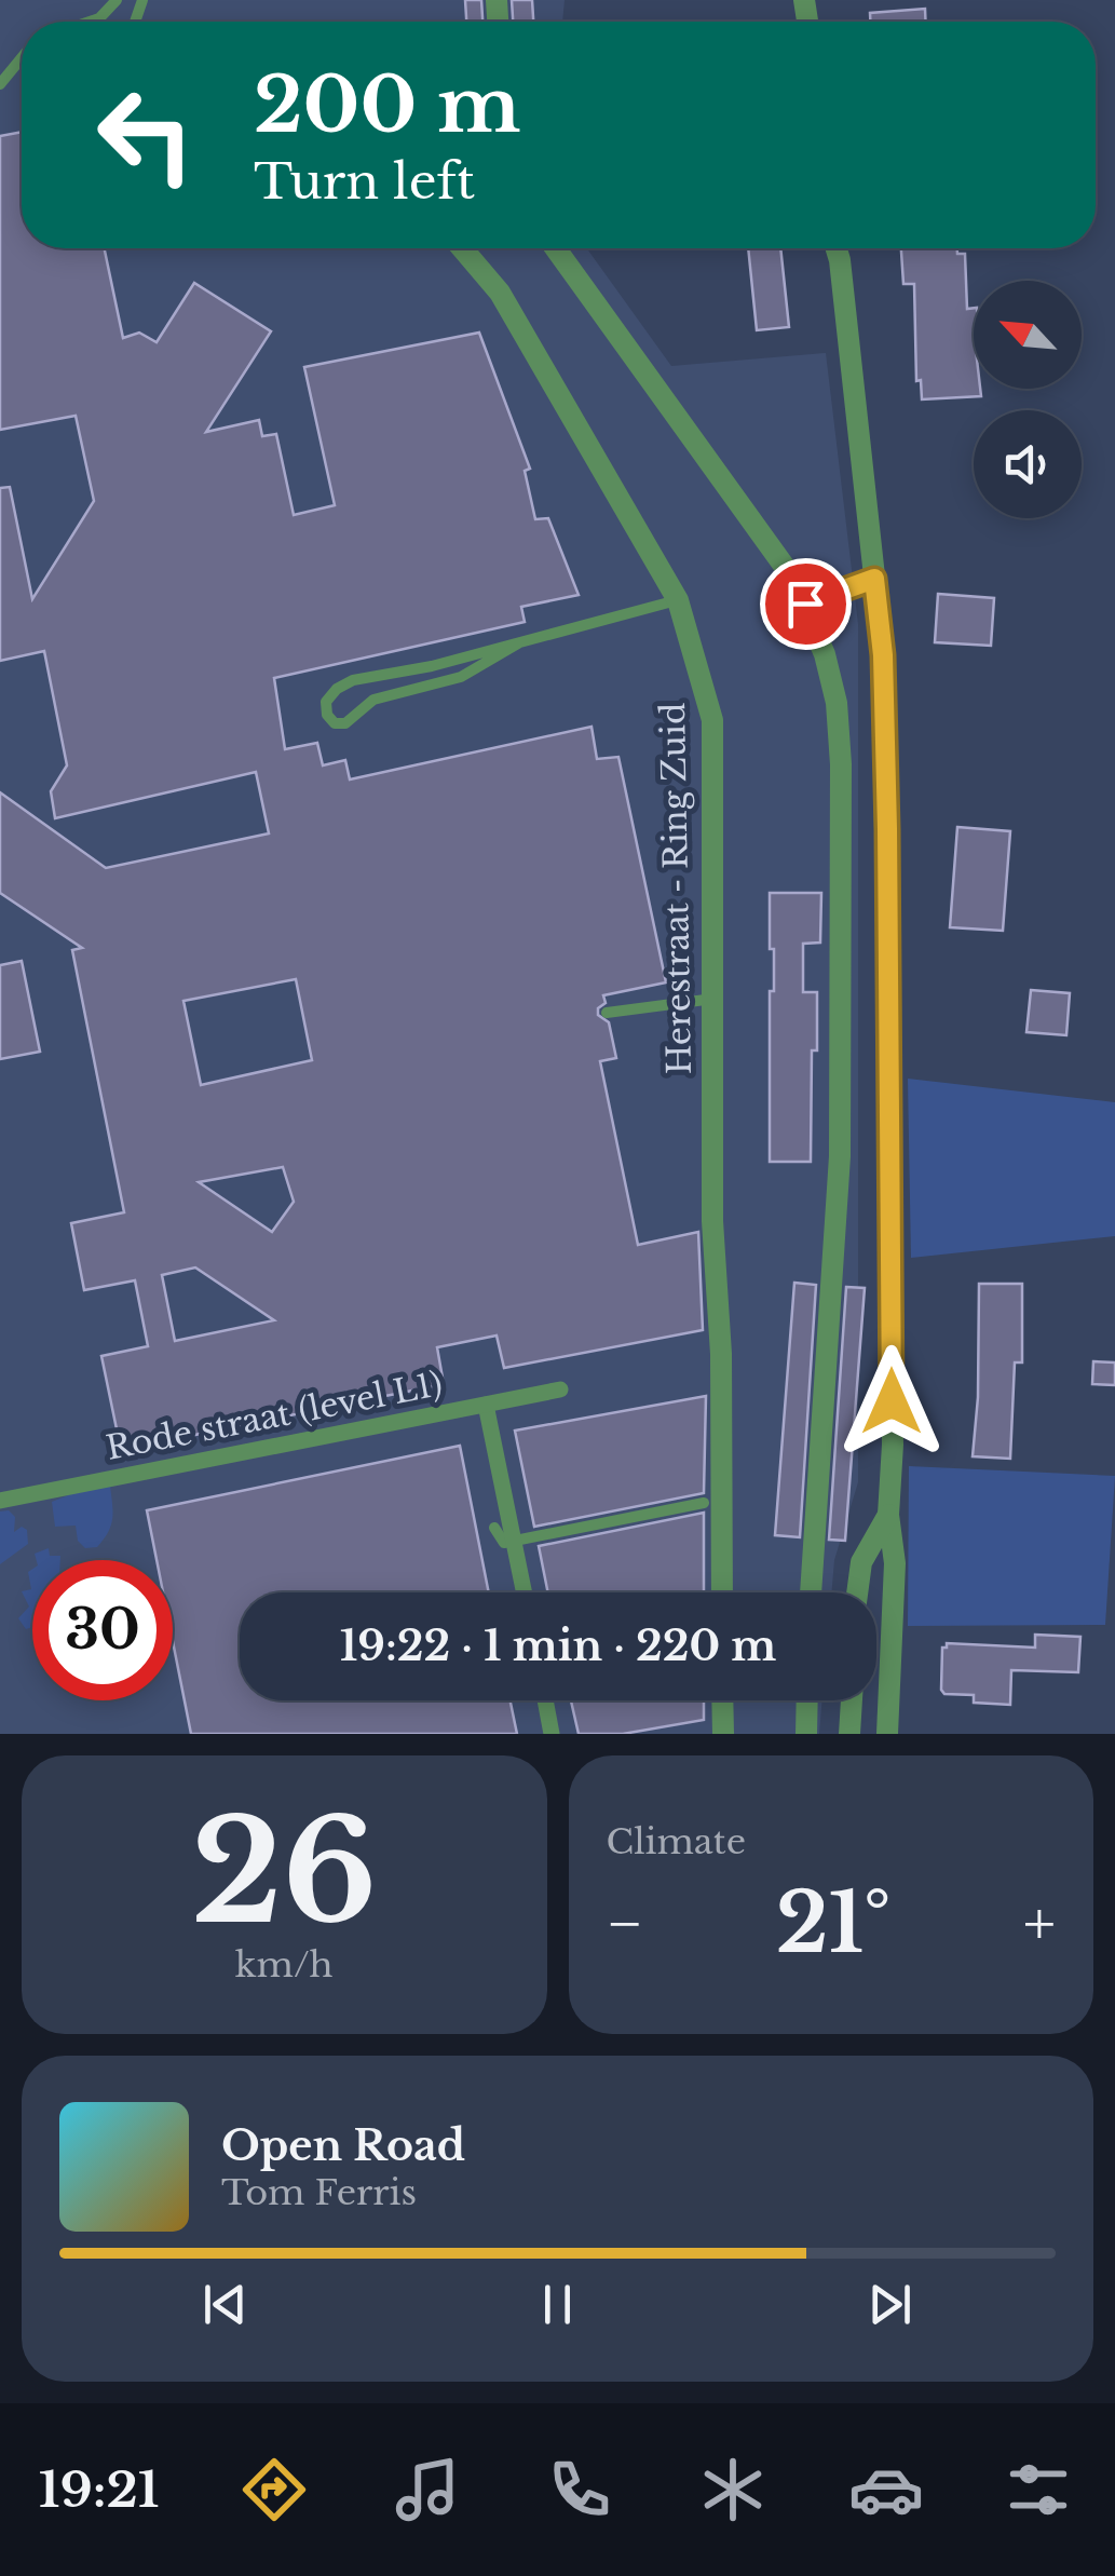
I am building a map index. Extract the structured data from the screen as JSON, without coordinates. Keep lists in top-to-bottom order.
{
  "streets": {
    "street": ["Herestraat - Ring Zuid", "Rode straat (level L1)"]
  },
  "north": "top left",
  "page": {
    "turn": ["200 m", "Turn left"],
    "limit": "30",
    "trip": "19:22 · 1 min · 220 m",
    "tile": [
      ["26", "km/h"],
      "Climate"
    ],
    "heat": ["−", "21°", "+"],
    "song": ["Open Road", "Tom Ferris"],
    "tabs": "19:21"
  }
}
